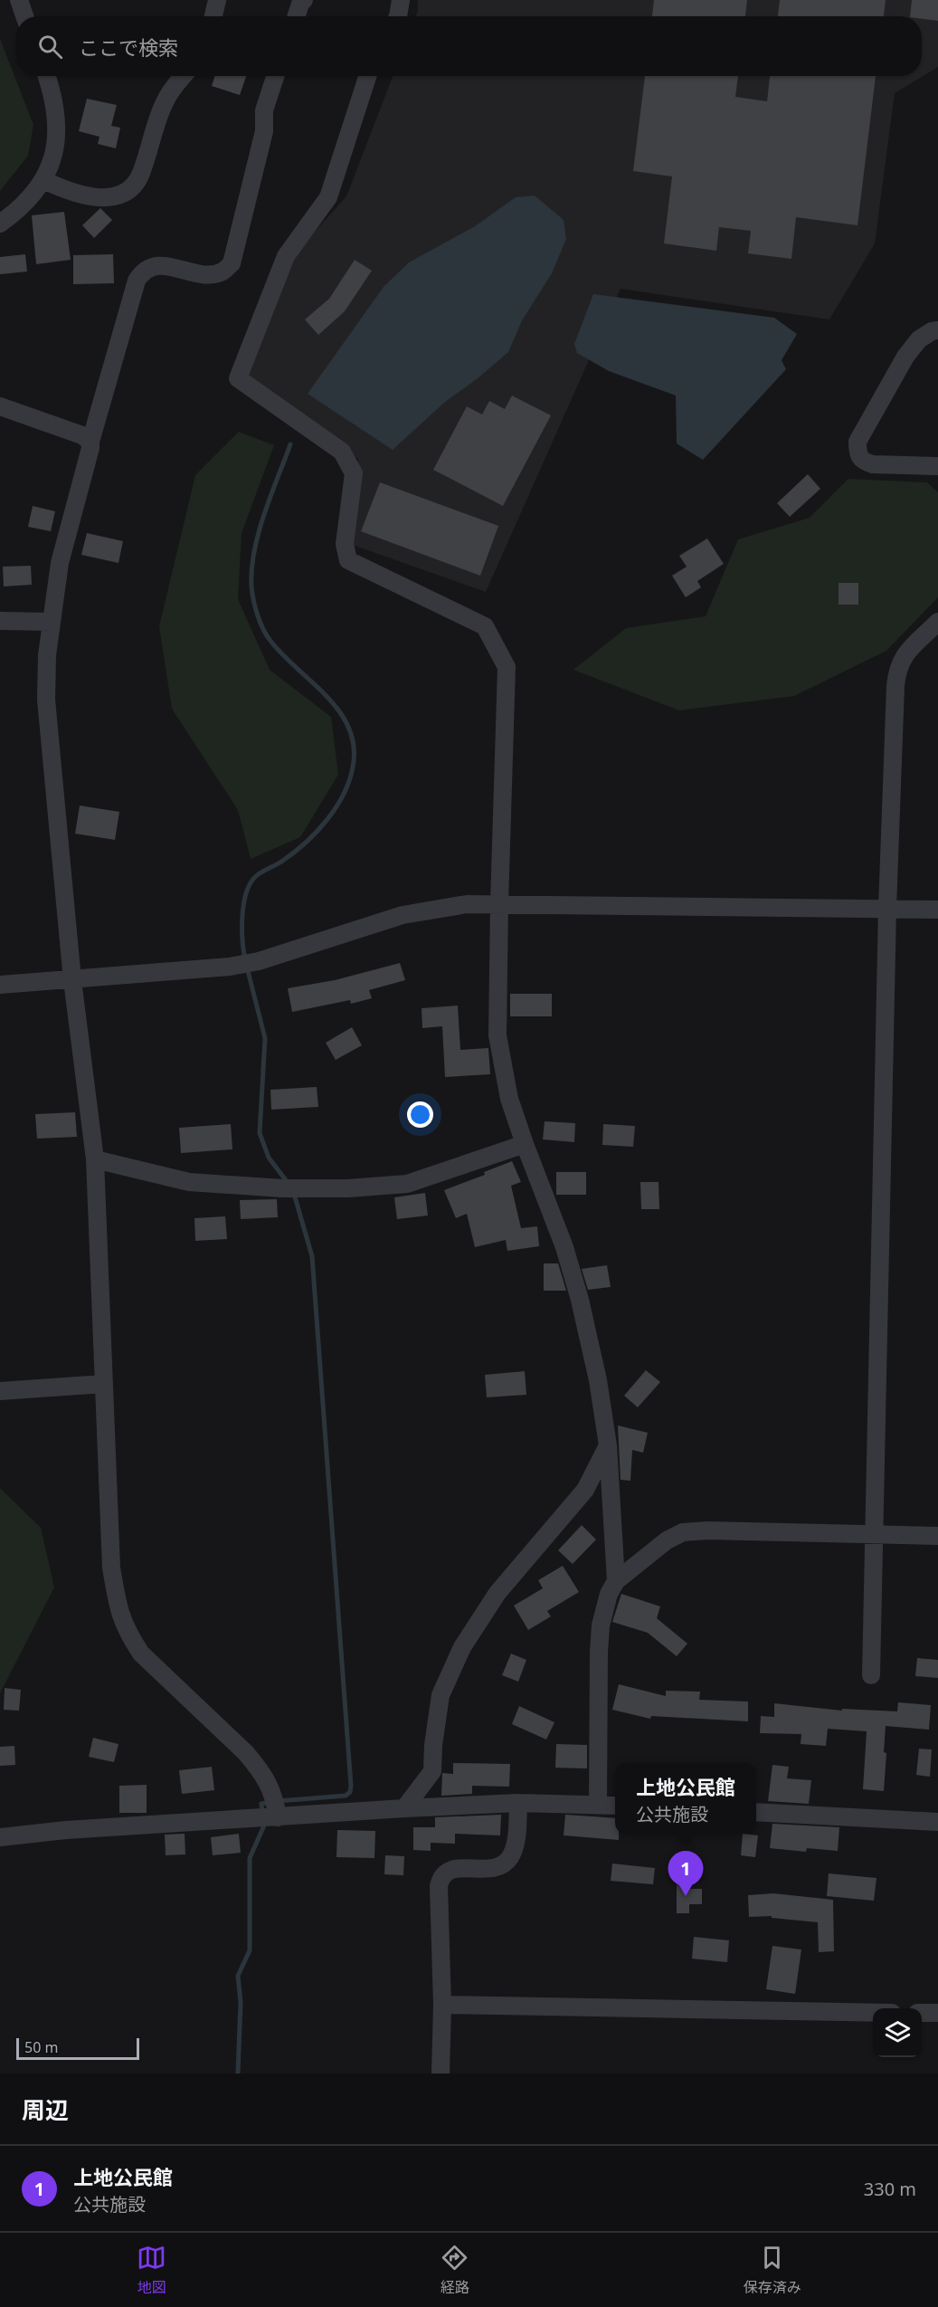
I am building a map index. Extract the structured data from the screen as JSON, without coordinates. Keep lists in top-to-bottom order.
{
  "scale_bar": "50 m",
  "page": {
    "search": "ここで検索",
    "popup": ["上地公民館", "公共施設"],
    "pins": "1",
    "scale": "50 m",
    "heading": "周辺",
    "list": [
      {
        "mark": "1",
        "name": "上地公民館",
        "note": "公共施設",
        "value": "330 m"
      }
    ],
    "nav": ["地図", "経路", "保存済み"]
  }
}
